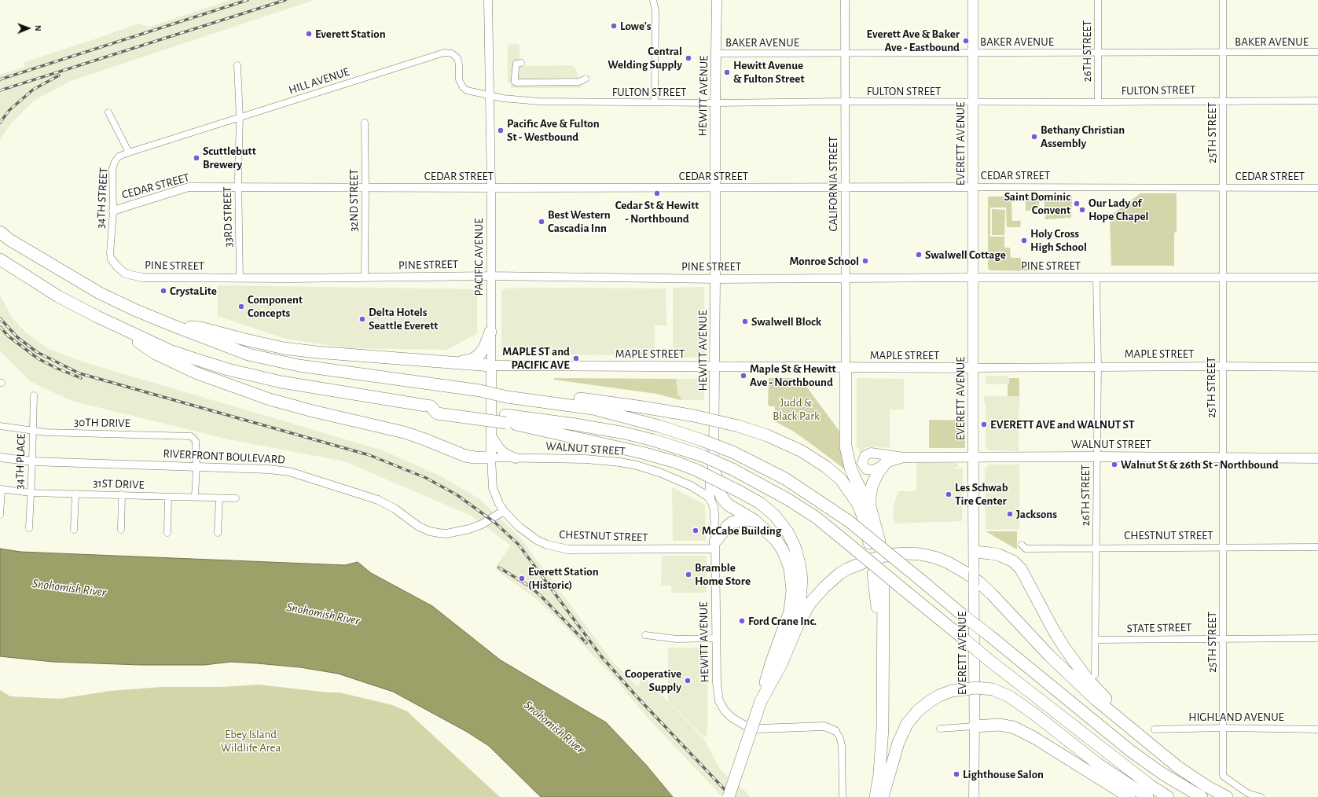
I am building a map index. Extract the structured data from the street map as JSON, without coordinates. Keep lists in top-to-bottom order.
{
  "streets": {
    "main road": [
      "HEWITT AVENUE",
      "EVERETT AVENUE",
      "PACIFIC AVENUE",
      "MAPLE STREET",
      "WALNUT STREET"
    ],
    "street": [
      "BAKER AVENUE",
      "26TH STREET",
      "HILL AVENUE",
      "FULTON STREET",
      "25TH STREET",
      "CEDAR STREET",
      "CALIFORNIA STREET",
      "34TH STREET",
      "32ND STREET",
      "33RD STREET",
      "PINE STREET",
      "30TH DRIVE",
      "RIVERFRONT BOULEVARD",
      "34TH PLACE",
      "31ST DRIVE",
      "CHESTNUT STREET",
      "STATE STREET",
      "HIGHLAND AVENUE"
    ]
  },
  "crossings": [
    ["BAKER AVENUE", "26TH STREET"],
    ["BAKER AVENUE", "HEWITT AVENUE"],
    ["BAKER AVENUE", "25TH STREET"],
    ["BAKER AVENUE", "EVERETT AVENUE"],
    ["BAKER AVENUE", "CALIFORNIA STREET"],
    ["26TH STREET", "FULTON STREET"],
    ["26TH STREET", "PINE STREET"],
    ["26TH STREET", "MAPLE STREET"],
    ["26TH STREET", "WALNUT STREET"],
    ["26TH STREET", "CHESTNUT STREET"],
    ["26TH STREET", "STATE STREET"],
    ["HILL AVENUE", "FULTON STREET"],
    ["HILL AVENUE", "34TH STREET"],
    ["HILL AVENUE", "33RD STREET"],
    ["HILL AVENUE", "PACIFIC AVENUE"],
    ["FULTON STREET", "HEWITT AVENUE"],
    ["FULTON STREET", "25TH STREET"],
    ["FULTON STREET", "EVERETT AVENUE"],
    ["FULTON STREET", "CALIFORNIA STREET"],
    ["FULTON STREET", "PACIFIC AVENUE"],
    ["HEWITT AVENUE", "CEDAR STREET"],
    ["HEWITT AVENUE", "PINE STREET"],
    ["HEWITT AVENUE", "MAPLE STREET"],
    ["HEWITT AVENUE", "WALNUT STREET"],
    ["HEWITT AVENUE", "CHESTNUT STREET"],
    ["25TH STREET", "CEDAR STREET"],
    ["25TH STREET", "PINE STREET"],
    ["25TH STREET", "MAPLE STREET"],
    ["25TH STREET", "WALNUT STREET"],
    ["25TH STREET", "CHESTNUT STREET"],
    ["25TH STREET", "STATE STREET"],
    ["25TH STREET", "HIGHLAND AVENUE"],
    ["EVERETT AVENUE", "CEDAR STREET"],
    ["EVERETT AVENUE", "PINE STREET"],
    ["EVERETT AVENUE", "MAPLE STREET"],
    ["EVERETT AVENUE", "WALNUT STREET"],
    ["CEDAR STREET", "CALIFORNIA STREET"],
    ["CEDAR STREET", "34TH STREET"],
    ["CEDAR STREET", "32ND STREET"],
    ["CEDAR STREET", "33RD STREET"],
    ["CEDAR STREET", "PACIFIC AVENUE"],
    ["CALIFORNIA STREET", "PINE STREET"],
    ["CALIFORNIA STREET", "MAPLE STREET"],
    ["34TH STREET", "PINE STREET"],
    ["32ND STREET", "PINE STREET"],
    ["33RD STREET", "PINE STREET"],
    ["PACIFIC AVENUE", "PINE STREET"],
    ["PACIFIC AVENUE", "MAPLE STREET"],
    ["PACIFIC AVENUE", "WALNUT STREET"],
    ["PACIFIC AVENUE", "RIVERFRONT BOULEVARD"],
    ["PACIFIC AVENUE", "CHESTNUT STREET"],
    ["30TH DRIVE", "RIVERFRONT BOULEVARD"],
    ["30TH DRIVE", "34TH PLACE"],
    ["RIVERFRONT BOULEVARD", "34TH PLACE"],
    ["RIVERFRONT BOULEVARD", "CHESTNUT STREET"],
    ["34TH PLACE", "31ST DRIVE"]
  ],
  "water": ["Snohomish River"],
  "parks": ["Judd & Black Park", "Ebey Island Wildlife Area"],
  "places": [
    "Lowe's",
    "Everett Station",
    "Everett Ave & Baker Ave - Eastbound",
    "Central Welding Supply",
    "Hewitt Avenue & Fulton Street",
    "Pacific Ave & Fulton St - Westbound",
    "Bethany Christian Assembly",
    "Scuttlebutt Brewery",
    "Cedar St & Hewitt - Northbound",
    "Saint Dominic Convent",
    "Our Lady of Hope Chapel",
    "Best Western Cascadia Inn",
    "Holy Cross High School",
    "Swalwell Cottage",
    "Monroe School",
    "CrystaLite",
    "Component Concepts",
    "Delta Hotels Seattle Everett",
    "Swalwell Block",
    "MAPLE ST and PACIFIC AVE",
    "Maple St & Hewitt Ave - Northbound",
    "EVERETT AVE and WALNUT ST",
    "Walnut St & 26th St - Northbound",
    "Les Schwab Tire Center",
    "Jacksons",
    "McCabe Building",
    "Bramble Home Store",
    "Everett Station (Historic)",
    "Ford Crane Inc.",
    "Cooperative Supply",
    "Lighthouse Salon"
  ],
  "north": "right"
}
